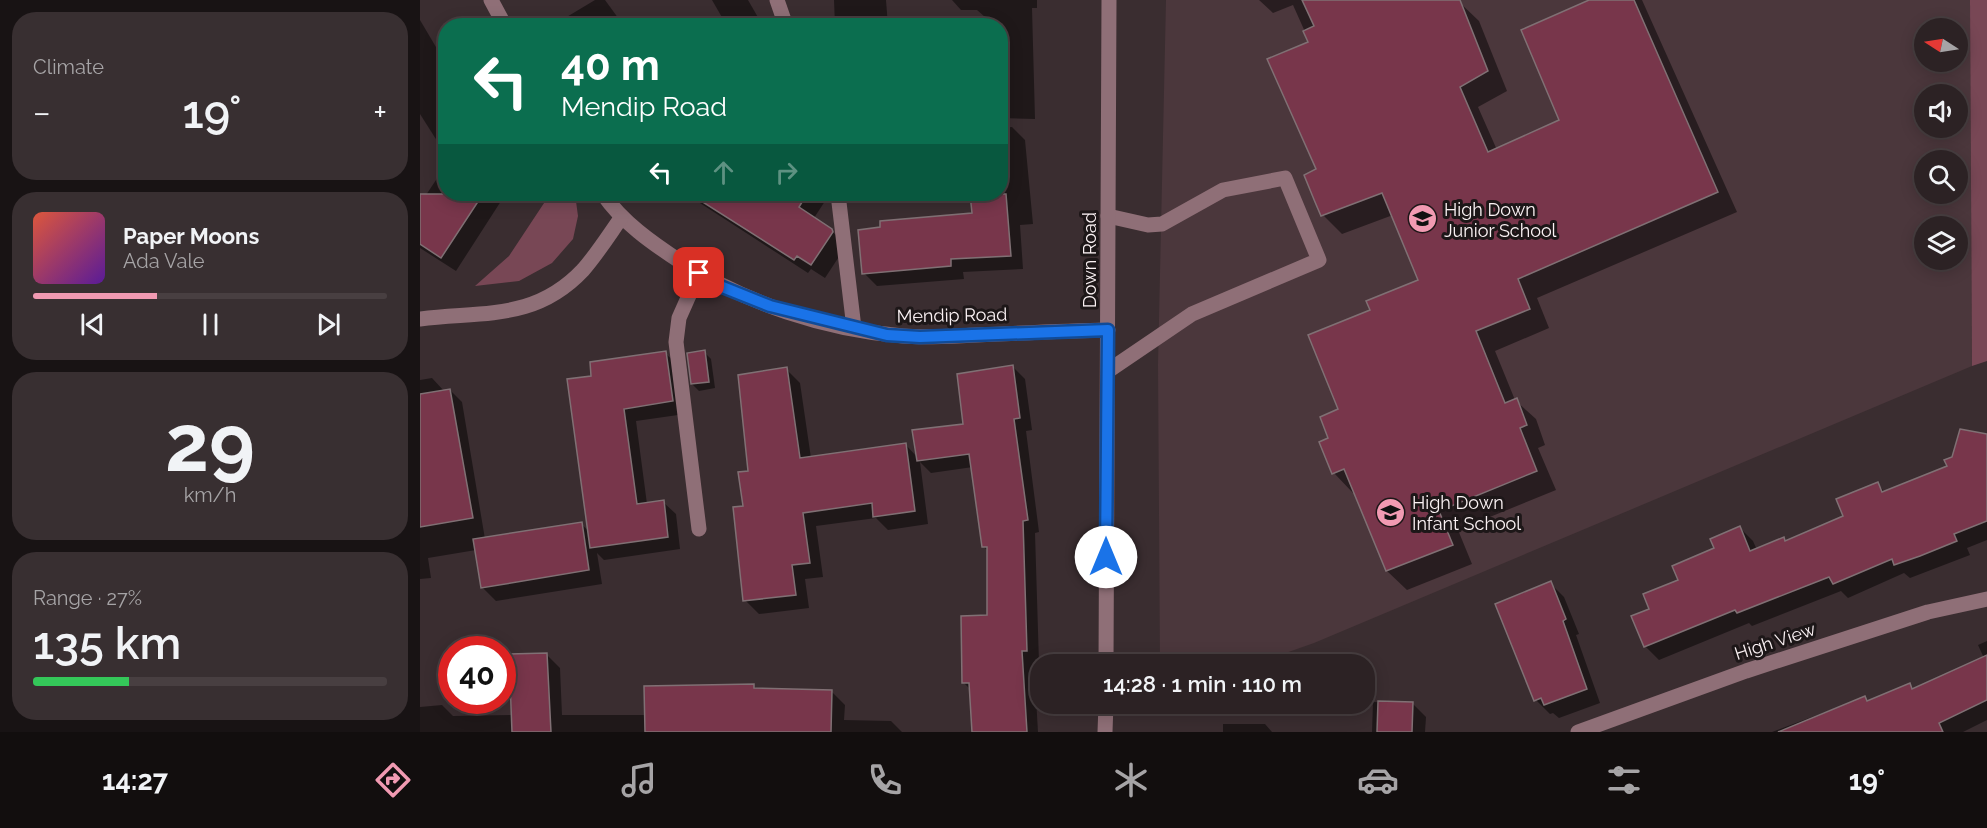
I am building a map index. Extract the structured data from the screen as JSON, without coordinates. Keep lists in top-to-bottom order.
{
  "streets": {
    "street": ["Down Road", "Mendip Road", "High View"]
  },
  "crossings": [
    ["Down Road", "Mendip Road"]
  ],
  "places": {
    "school or university": ["High Down Junior School", "High Down Infant School"]
  },
  "north": "left",
  "page": {
    "tile": [
      "Climate",
      ["29", "km/h"],
      ["Range · 27%", "135 km"]
    ],
    "turn": ["40 m", "Mendip Road"],
    "heat": ["−", "19°", "+"],
    "song": ["Paper Moons", "Ada Vale"],
    "limit": "40",
    "trip": "14:28 · 1 min · 110 m",
    "tabs": ["14:27", "19°"]
  }
}
